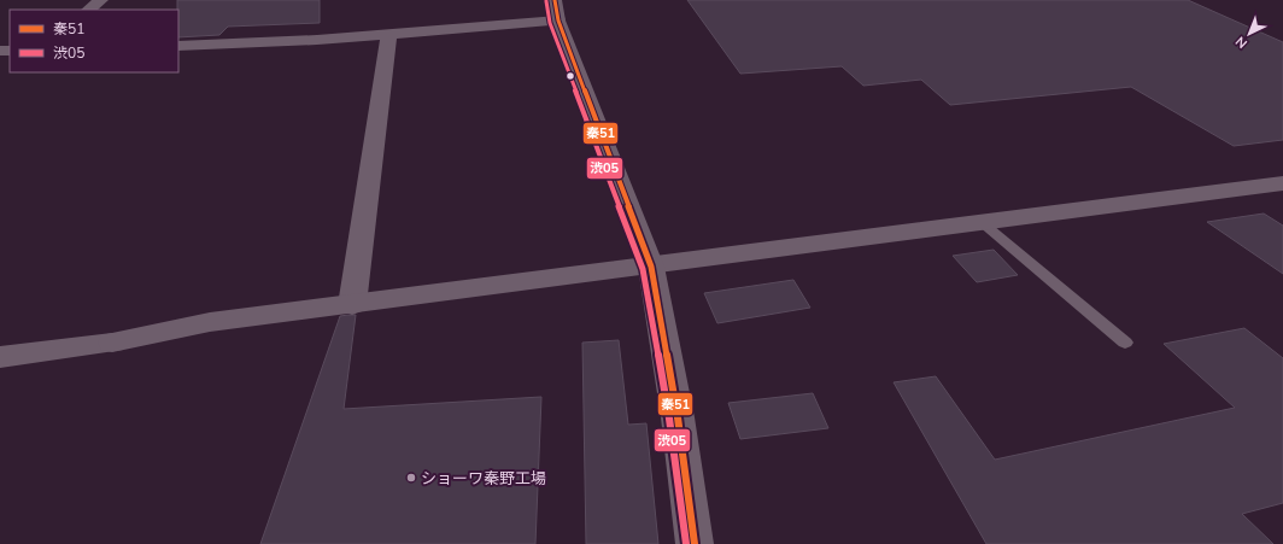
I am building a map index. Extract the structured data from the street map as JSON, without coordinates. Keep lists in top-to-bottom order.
{
  "places": ["ショーワ秦野工場"],
  "lines": ["transit line 秦51", "transit line 渋05"],
  "legend": ["秦51", "渋05"],
  "north": "bottom left"
}
